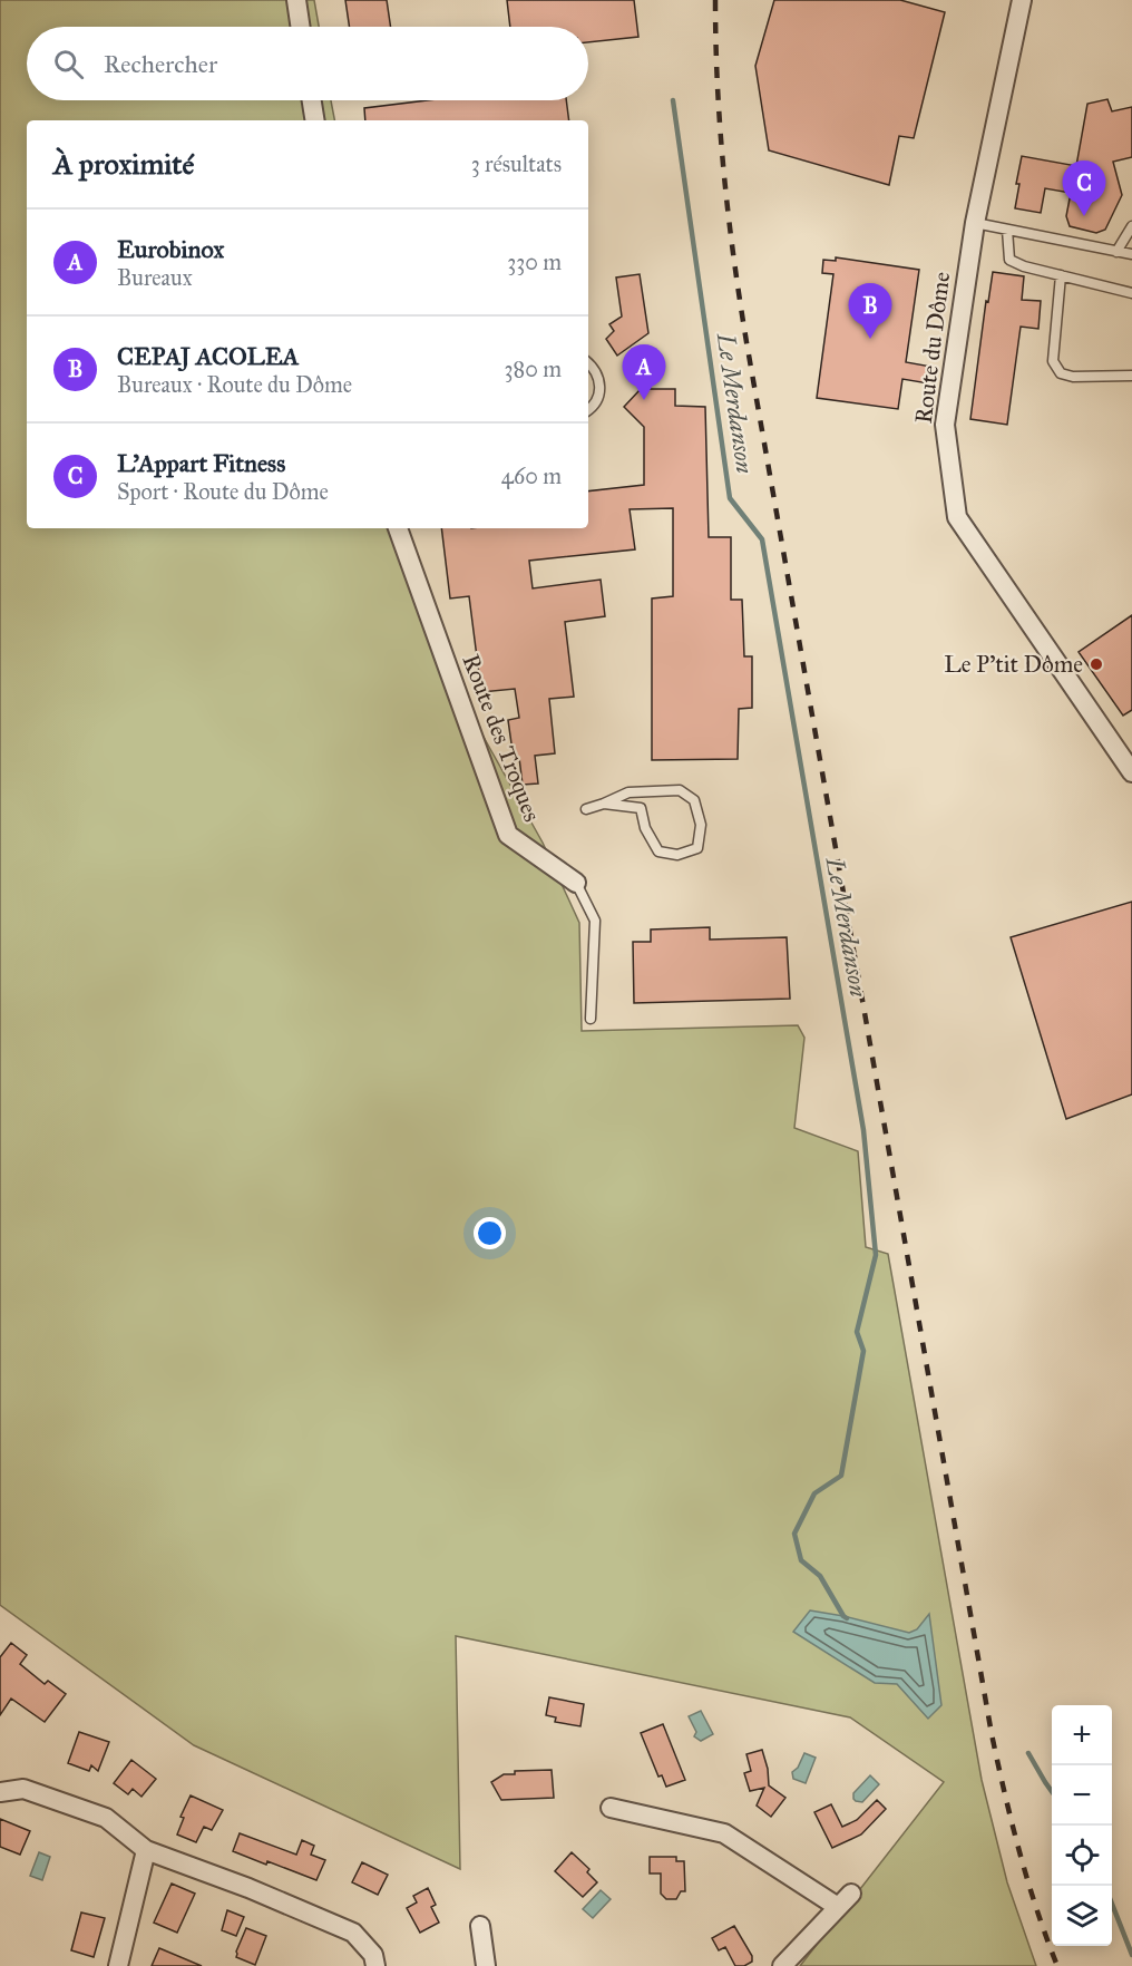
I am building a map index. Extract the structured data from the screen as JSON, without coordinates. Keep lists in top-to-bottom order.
{
  "streets": {
    "street": ["Route du Dôme", "Route des Troques"]
  },
  "water": ["Le Merdanson"],
  "places": ["Le P'tit Dôme"],
  "page": {
    "search": "Rechercher",
    "heading": ["À proximité", "3 résultats"],
    "pins": ["C", "B", "A"],
    "list": [
      {
        "mark": "A",
        "name": "Eurobinox",
        "note": "Bureaux",
        "value": "330 m"
      },
      {
        "mark": "B",
        "name": "CEPAJ ACOLEA",
        "note": "Bureaux · Route du Dôme",
        "value": "380 m"
      },
      {
        "mark": "C",
        "name": "L'Appart Fitness",
        "note": "Sport · Route du Dôme",
        "value": "460 m"
      }
    ],
    "map_buttons": ["+", "−"]
  }
}
